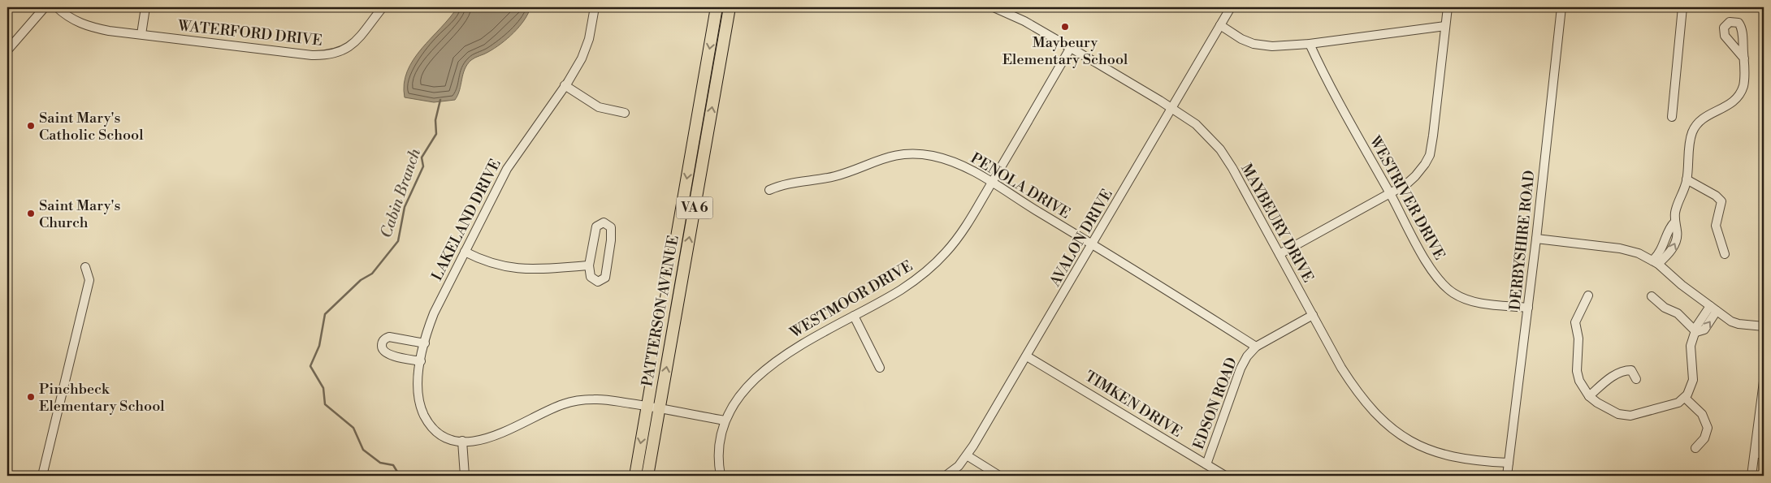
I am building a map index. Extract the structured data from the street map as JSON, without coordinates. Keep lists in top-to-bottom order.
{
  "streets": {
    "main road": ["VA 6", "PATTERSON AVENUE"],
    "street": [
      "WATERFORD DRIVE",
      "PENOLA DRIVE",
      "WESTRIVER DRIVE",
      "LAKELAND DRIVE",
      "MAYBEURY DRIVE",
      "AVALON DRIVE",
      "DERBYSHIRE ROAD",
      "WESTMOOR DRIVE",
      "EDSON ROAD",
      "TIMKEN DRIVE"
    ]
  },
  "crossings": [
    ["PENOLA DRIVE", "AVALON DRIVE"],
    ["PENOLA DRIVE", "WESTMOOR DRIVE"],
    ["PENOLA DRIVE", "EDSON ROAD"],
    ["WESTRIVER DRIVE", "DERBYSHIRE ROAD"],
    ["MAYBEURY DRIVE", "AVALON DRIVE"],
    ["MAYBEURY DRIVE", "DERBYSHIRE ROAD"],
    ["MAYBEURY DRIVE", "WESTMOOR DRIVE"],
    ["MAYBEURY DRIVE", "EDSON ROAD"],
    ["AVALON DRIVE", "TIMKEN DRIVE"],
    ["EDSON ROAD", "TIMKEN DRIVE"]
  ],
  "water": ["Cabin Branch"],
  "places": [
    "Maybeury Elementary School",
    "Saint Mary's Catholic School",
    "Saint Mary's Church",
    "Pinchbeck Elementary School"
  ]
}
